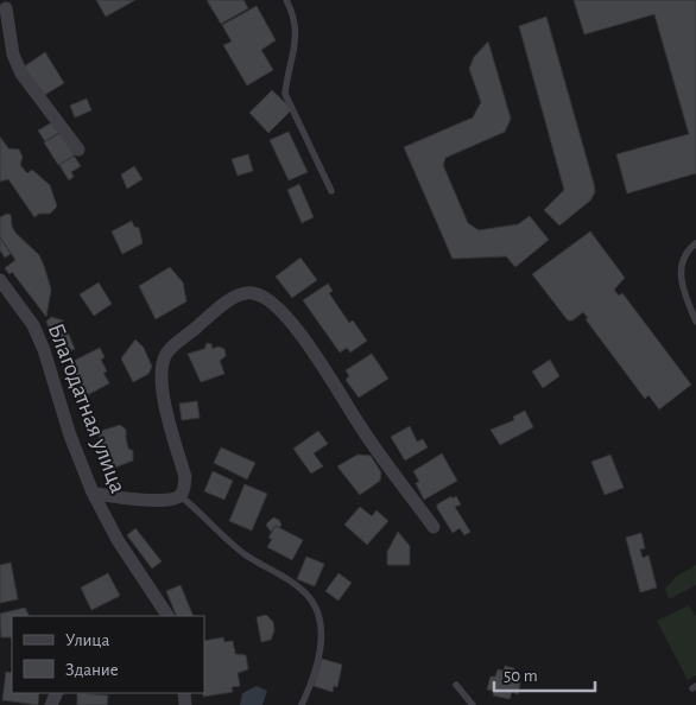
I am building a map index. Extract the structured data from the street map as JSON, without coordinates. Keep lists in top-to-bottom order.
{
  "streets": {
    "street": ["Благодатная улица"]
  },
  "legend": ["Улица", "Здание"],
  "scale_bar": "50 m"
}
